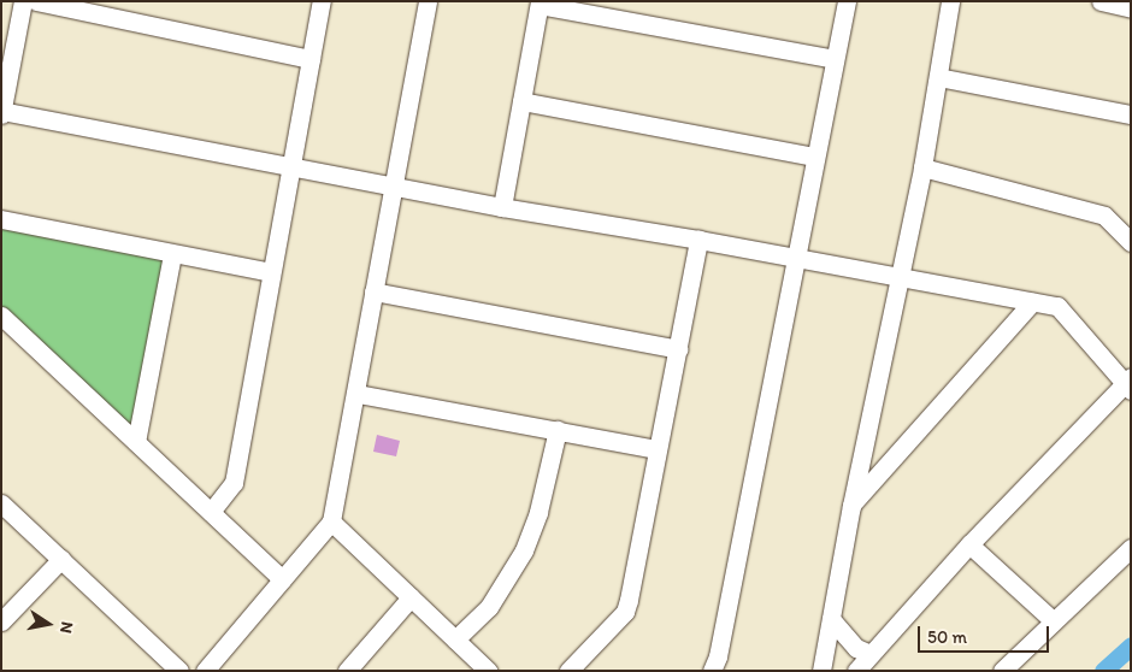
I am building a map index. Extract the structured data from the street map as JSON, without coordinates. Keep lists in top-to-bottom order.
{
  "scale_bar": "50 m",
  "north": "right"
}
